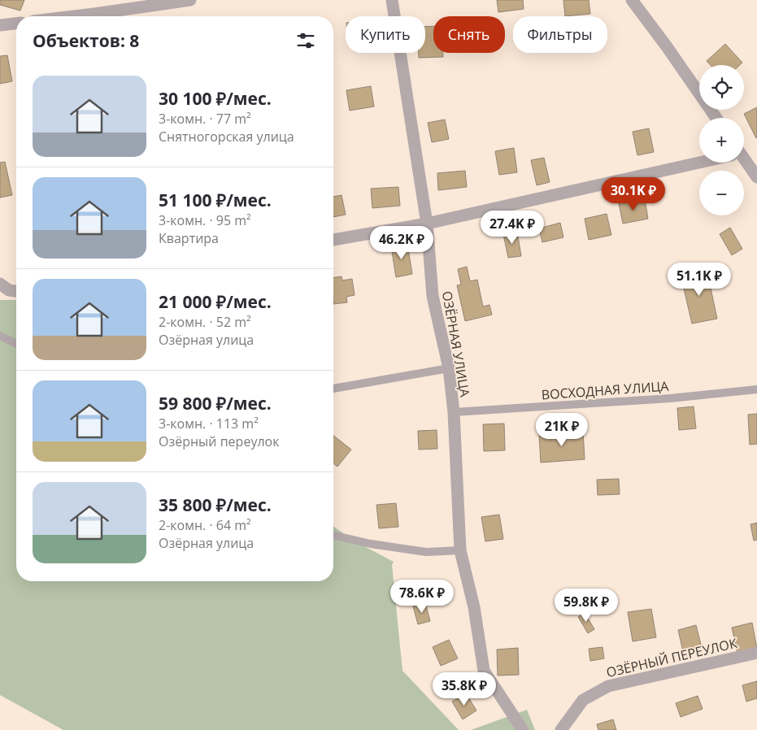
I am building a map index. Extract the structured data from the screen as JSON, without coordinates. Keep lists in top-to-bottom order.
{
  "streets": {
    "street": ["ОЗЁРНАЯ УЛИЦА", "ОЗЁРНЫЙ ПЕРЕУЛОК"],
    "lane": ["ВОСХОДНАЯ УЛИЦА"]
  },
  "crossings": [
    ["ОЗЁРНАЯ УЛИЦА", "ВОСХОДНАЯ УЛИЦА"]
  ],
  "page": {
    "chip": ["Купить", "Снять", "Фильтры"],
    "heading": "Объектов: 8",
    "map_buttons": ["+", "−"],
    "list": [
      {
        "name": "30 100 ₽/мес.",
        "note": "3-комн. · 77 m² · Снятногорская улица"
      },
      {
        "name": "51 100 ₽/мес.",
        "note": "3-комн. · 95 m² · Квартира"
      },
      {
        "name": "21 000 ₽/мес.",
        "note": "2-комн. · 52 m² · Озёрная улица"
      },
      {
        "name": "59 800 ₽/мес.",
        "note": "3-комн. · 113 m² · Озёрный переулок"
      },
      {
        "name": "35 800 ₽/мес.",
        "note": "2-комн. · 64 m² · Озёрная улица"
      }
    ],
    "price": [
      "30.1K ₽",
      "27.4K ₽",
      "46.2K ₽",
      "51.1K ₽",
      "21K ₽",
      "78.6K ₽",
      "59.8K ₽",
      "35.8K ₽"
    ]
  }
}
